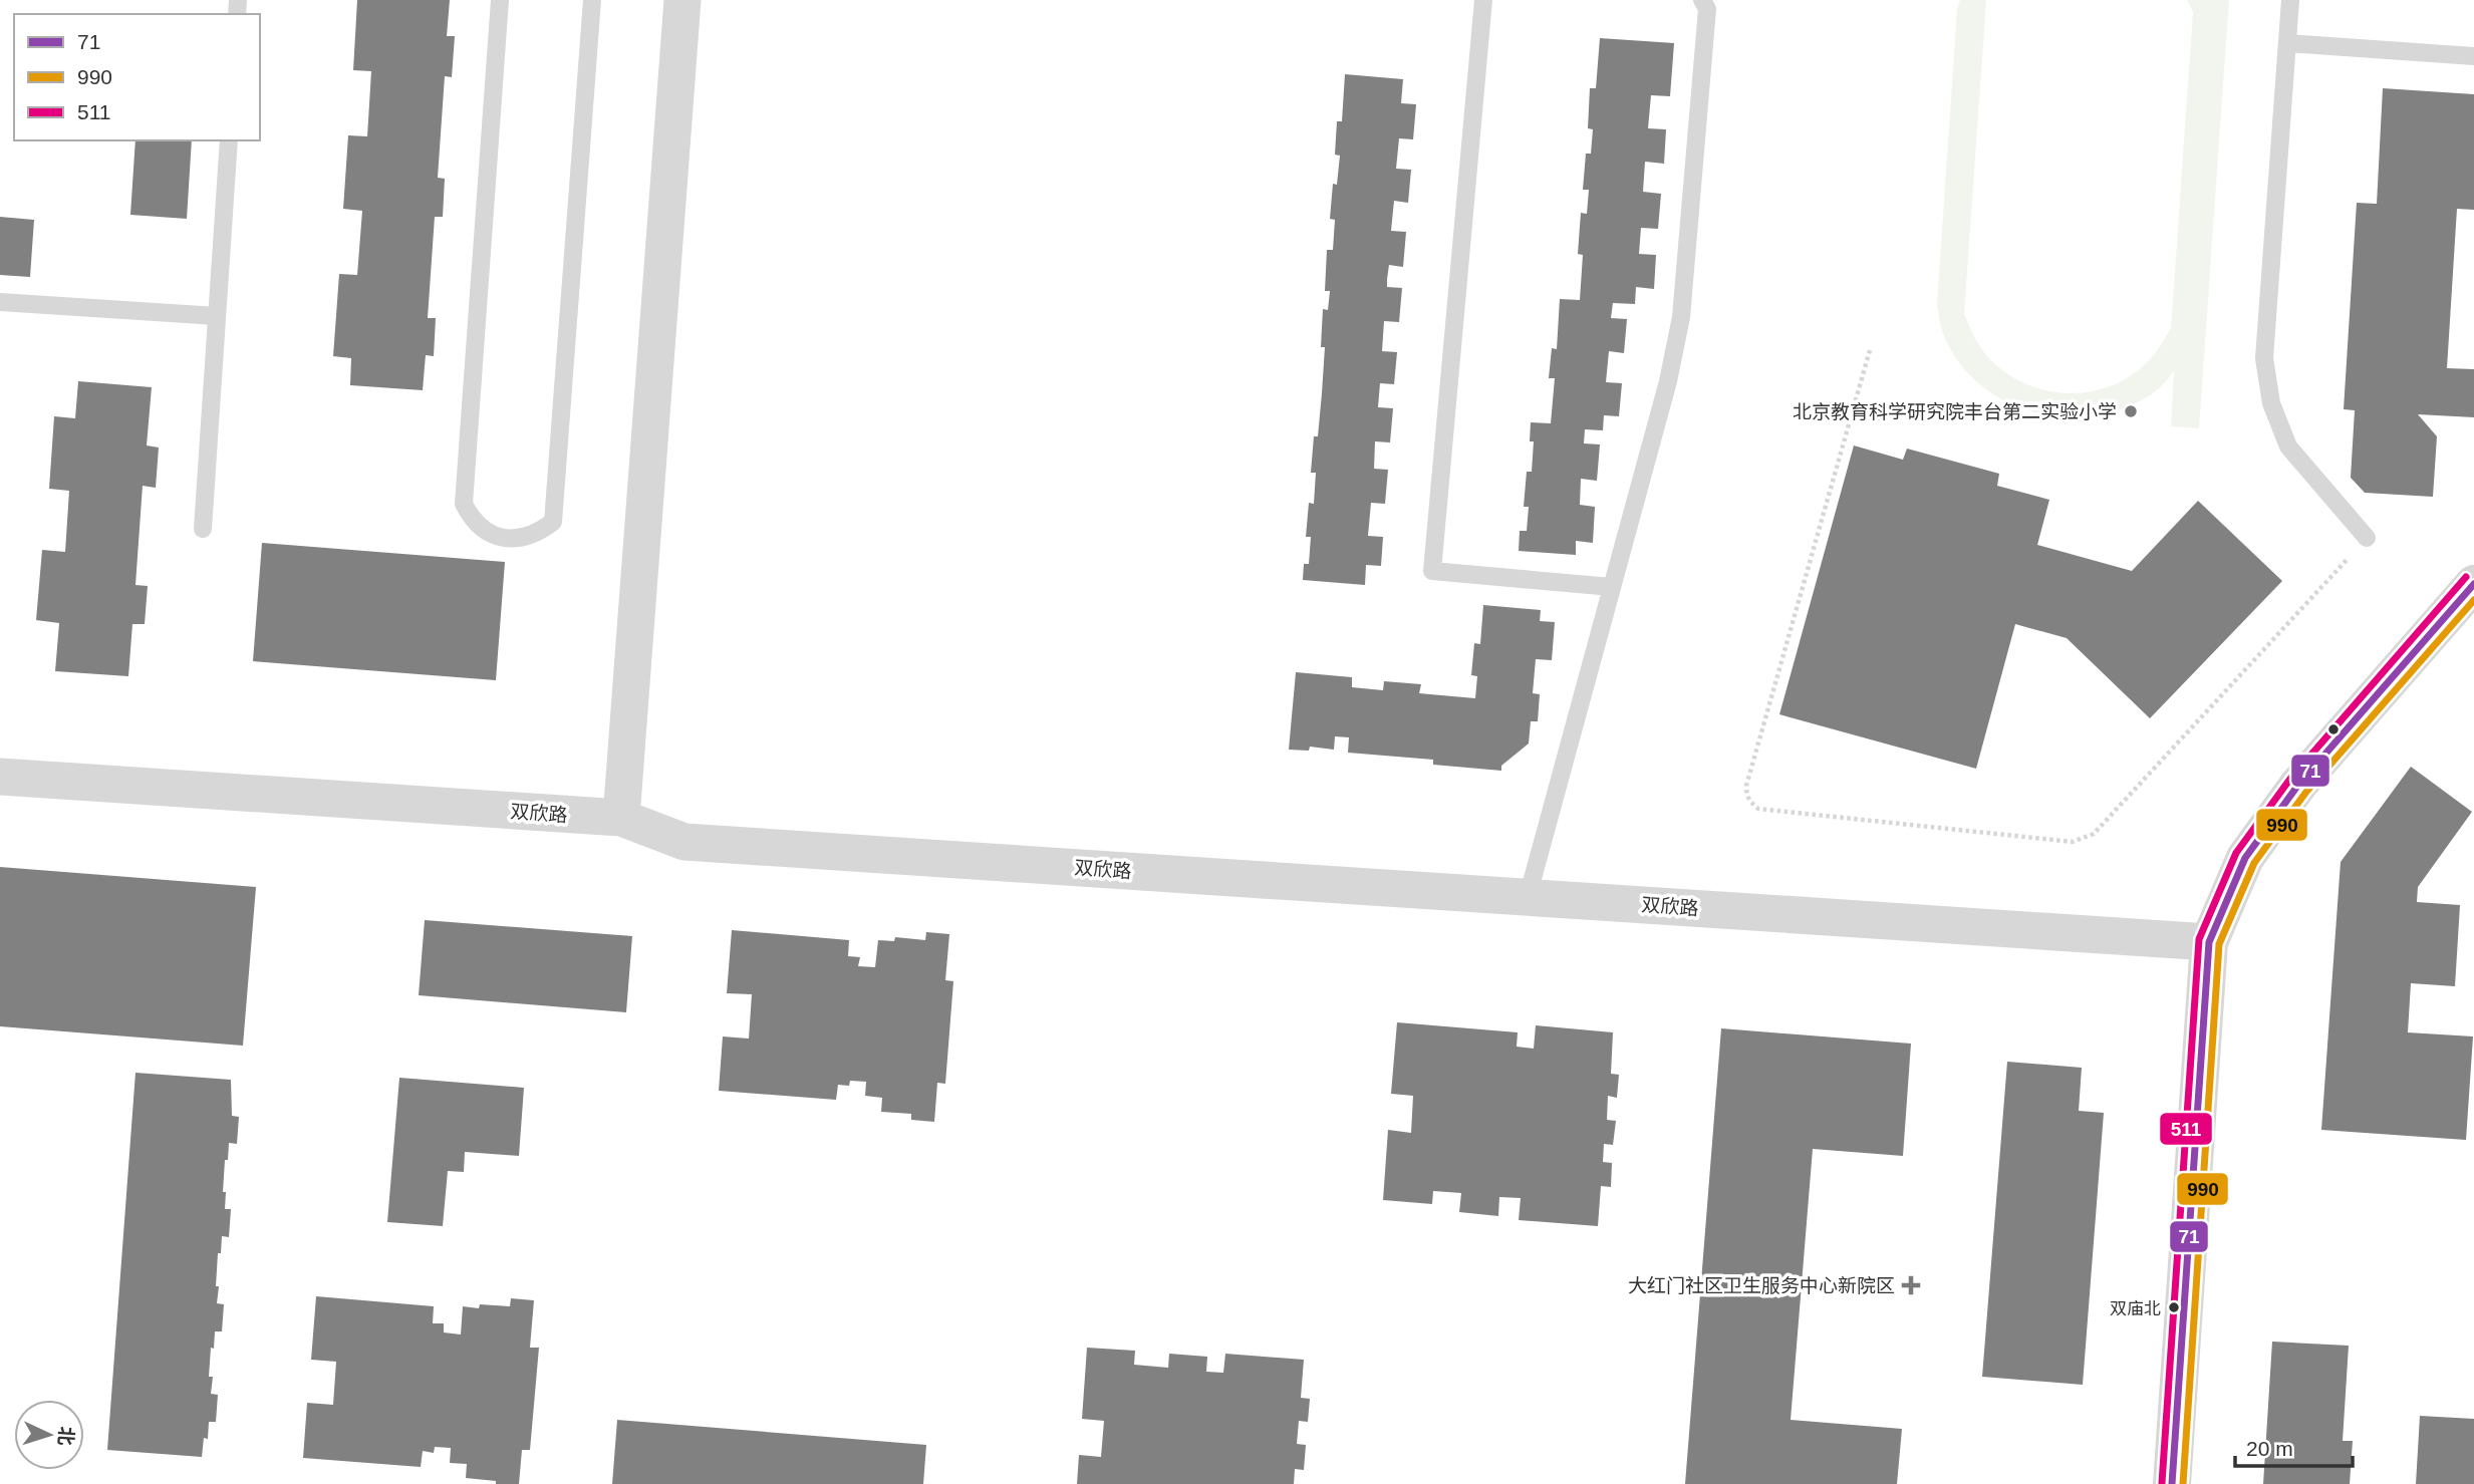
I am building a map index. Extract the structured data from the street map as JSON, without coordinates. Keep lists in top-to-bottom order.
{
  "streets": {
    "street": ["双欣路"]
  },
  "places": {
    "other": ["北京教育科学研究院丰台第二实验小学", "双庙北"],
    "health": ["大红门社区卫生服务中心新院区"]
  },
  "lines": ["transit line 511", "transit line 71", "transit line 990"],
  "legend": ["71", "990", "511"],
  "scale_bar": "20 m",
  "north": "right"
}
